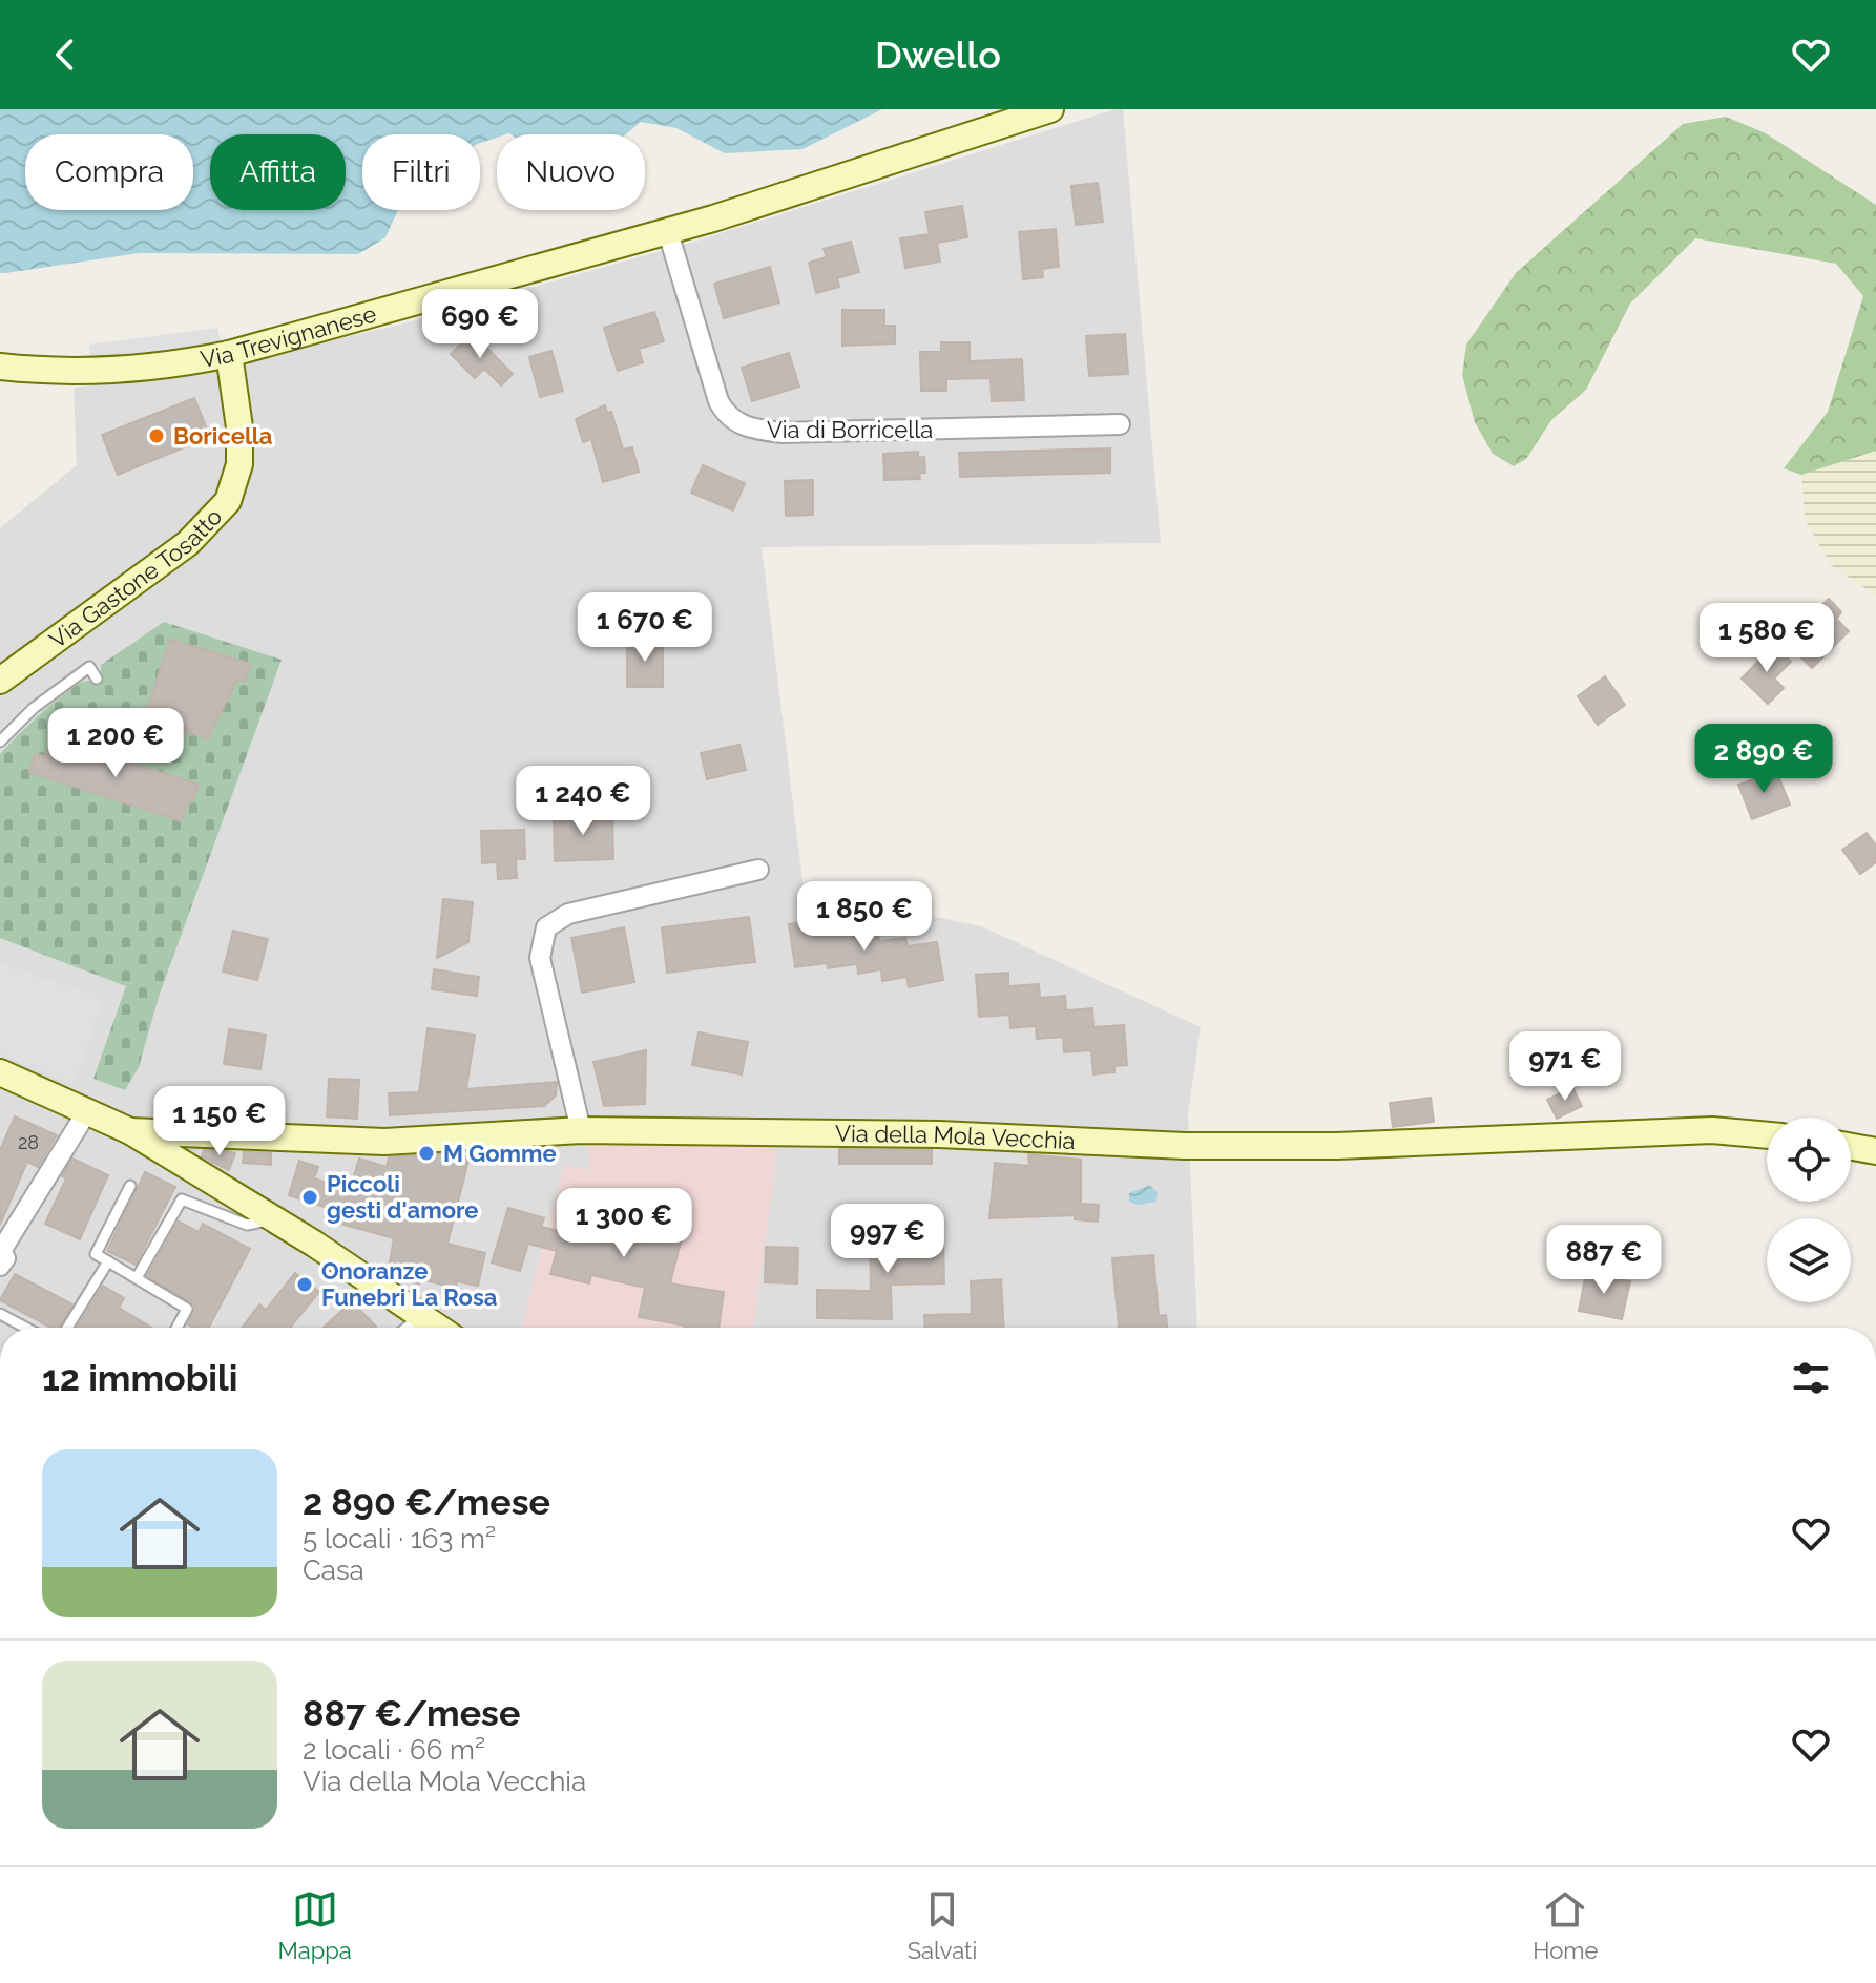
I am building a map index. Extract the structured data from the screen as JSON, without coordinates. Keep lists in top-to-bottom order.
{
  "streets": {
    "street": [
      "Via Trevignanese",
      "Via di Borricella",
      "Via Gastone Tosatto",
      "Via della Mola Vecchia"
    ]
  },
  "crossings": [
    ["Via Trevignanese", "Via di Borricella"],
    ["Via Trevignanese", "Via Gastone Tosatto"]
  ],
  "places": [
    "Boricella",
    "M Gomme",
    "Piccoli gesti d'amore",
    "Onoranze Funebri La Rosa"
  ],
  "house_numbers": ["28"],
  "page": {
    "header": "Dwello",
    "chip": [
      "Compra",
      "Affitta",
      "Filtri",
      "Nuovo"
    ],
    "price": [
      "690 €",
      "1 670 €",
      "1 580 €",
      "1 200 €",
      "2 890 €",
      "1 240 €",
      "1 850 €",
      "971 €",
      "1 150 €",
      "1 300 €",
      "997 €",
      "887 €"
    ],
    "heading": "12 immobili",
    "list": [
      {
        "name": "2 890 €/mese",
        "note": "5 locali · 163 m² · Casa"
      },
      {
        "name": "887 €/mese",
        "note": "2 locali · 66 m² · Via della Mola Vecchia"
      }
    ],
    "tabs": ["Mappa", "Salvati", "Home"]
  }
}
